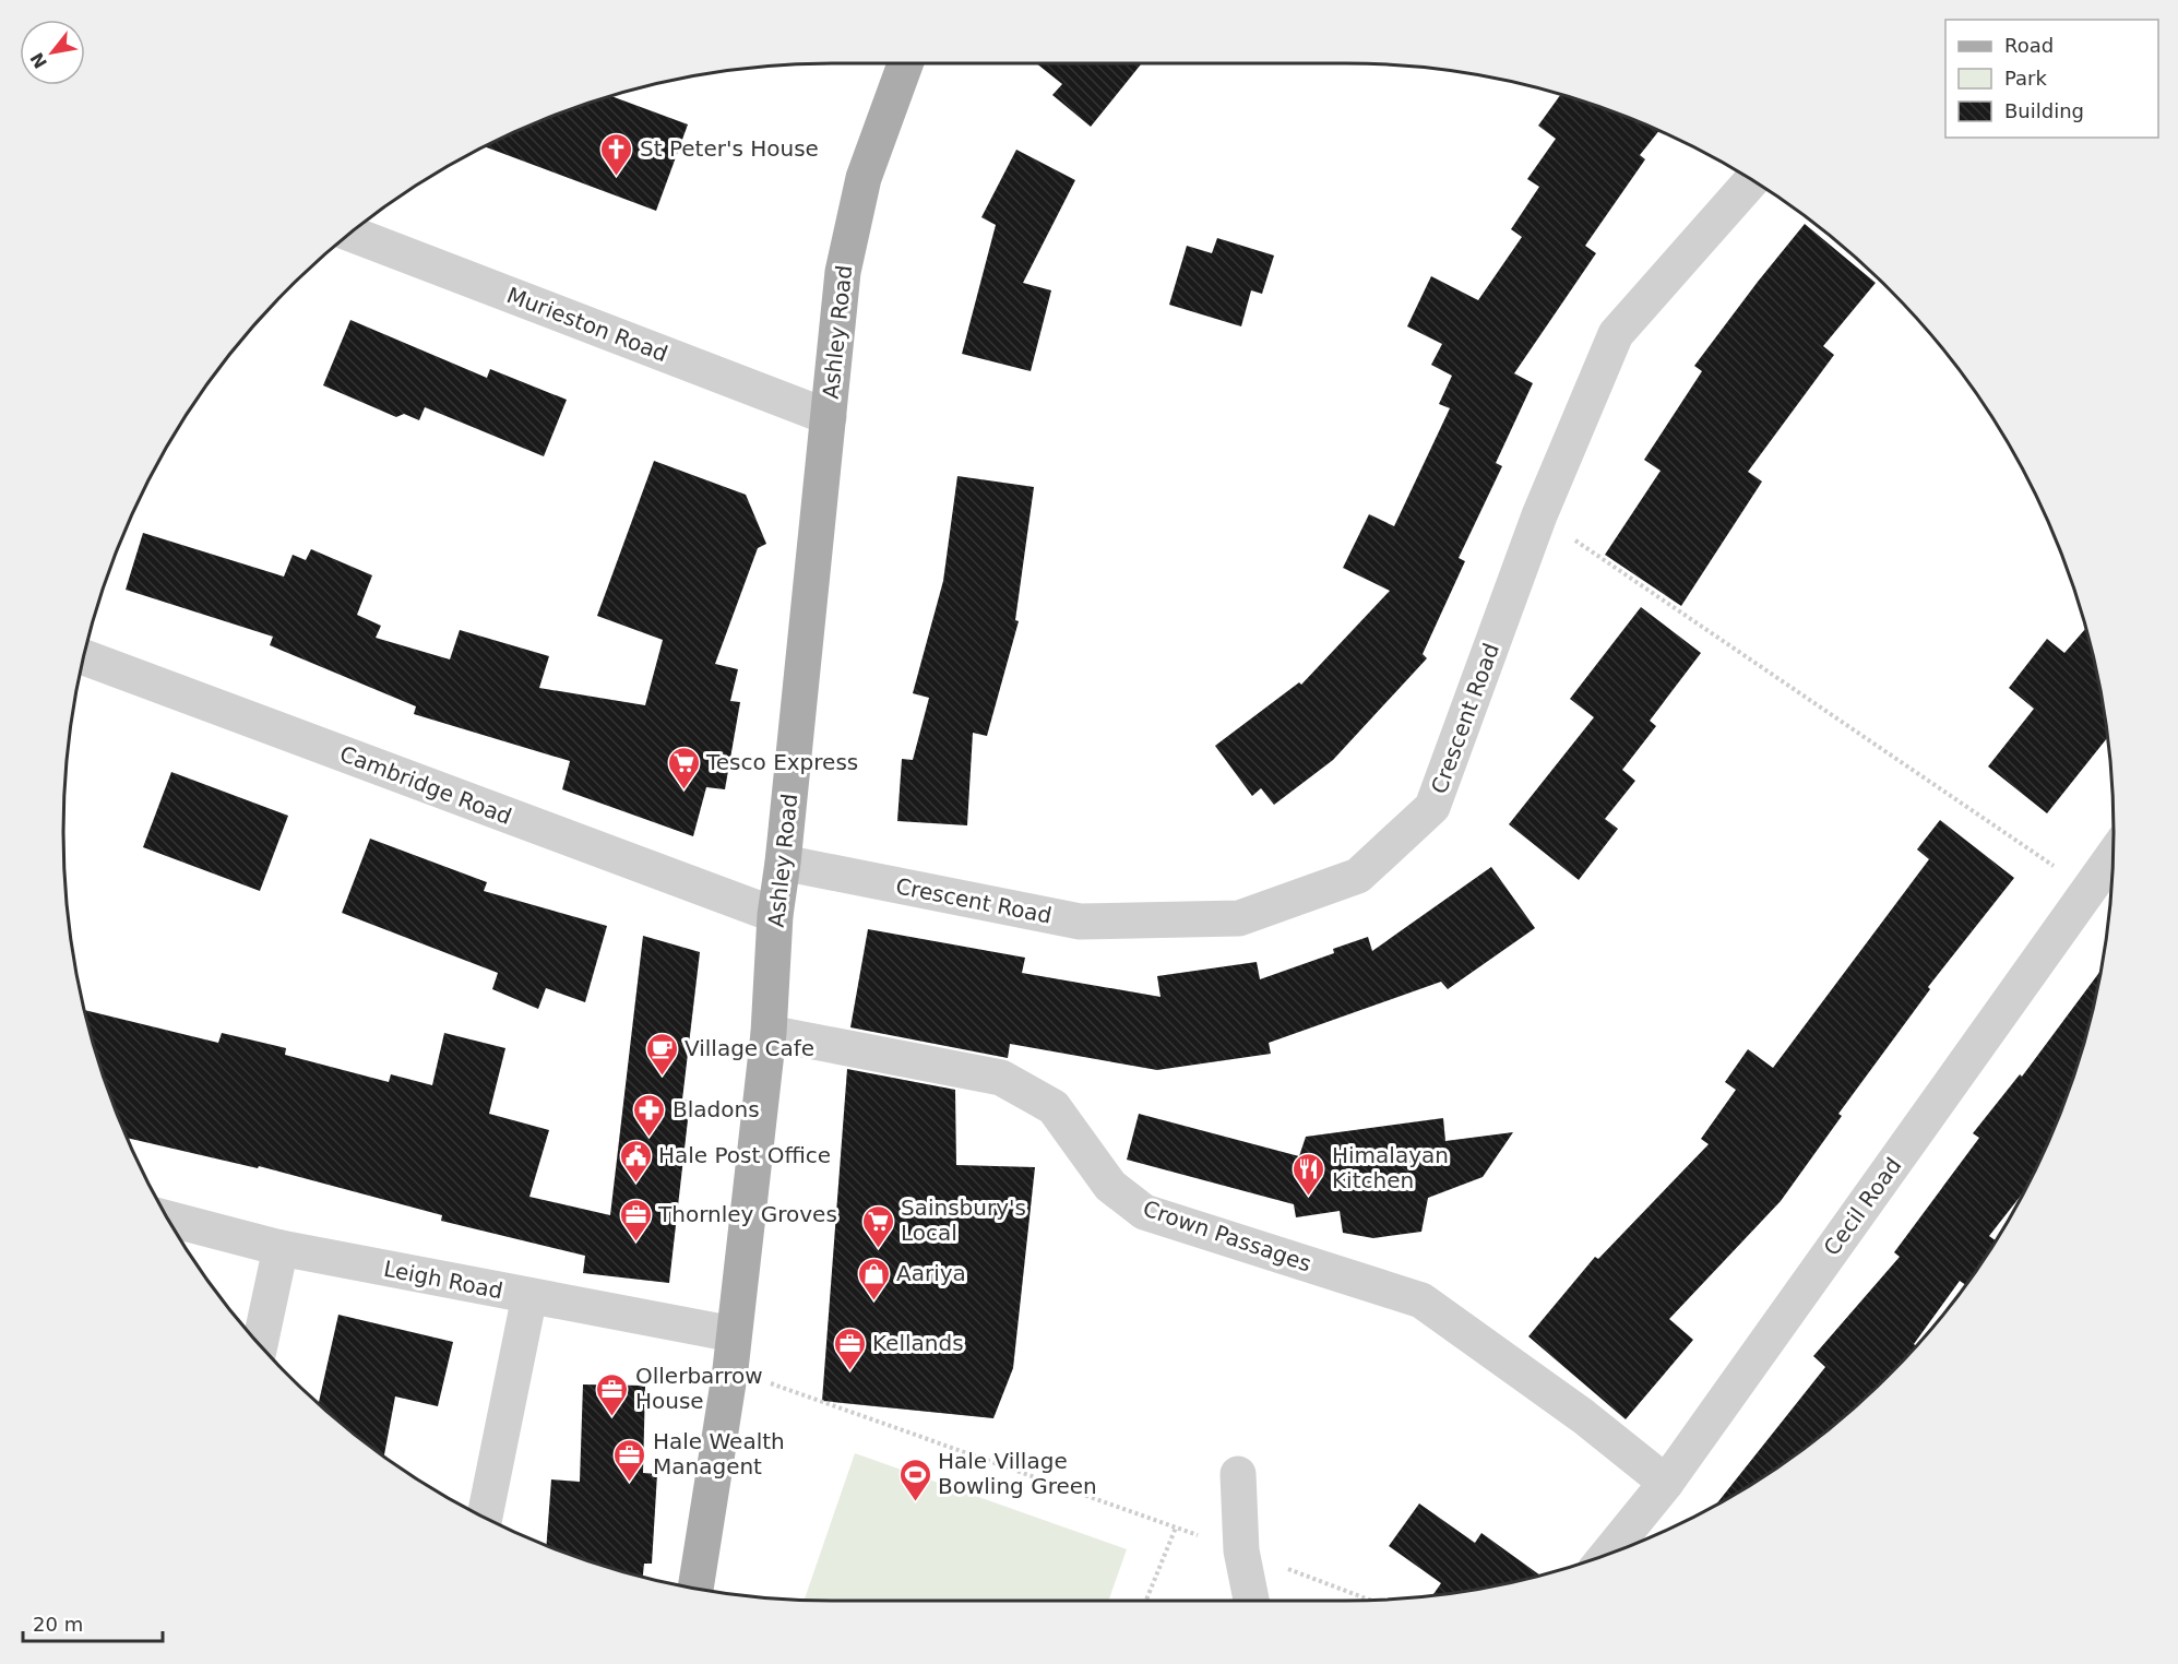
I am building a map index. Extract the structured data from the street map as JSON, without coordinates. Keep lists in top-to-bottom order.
{
  "streets": {
    "main road": ["Ashley Road"],
    "street": [
      "Murieston Road",
      "Crescent Road",
      "Cambridge Road",
      "Cecil Road",
      "Crown Passages",
      "Leigh Road"
    ]
  },
  "crossings": [
    ["Murieston Road", "Ashley Road"],
    ["Ashley Road", "Crescent Road"],
    ["Ashley Road", "Cambridge Road"],
    ["Ashley Road", "Crown Passages"],
    ["Ashley Road", "Leigh Road"],
    ["Cecil Road", "Crown Passages"]
  ],
  "places": {
    "church": ["St Peter's House"],
    "supermarket": ["Tesco Express", "Sainsbury's Local"],
    "cafe": ["Village Cafe"],
    "pharmacy": ["Bladons"],
    "public building": ["Hale Post Office"],
    "restaurant": ["Himalayan Kitchen"],
    "office": [
      "Thornley Groves",
      "Kellands",
      "Ollerbarrow House",
      "Hale Wealth Managent"
    ],
    "shop": ["Aariya"],
    "sports": ["Hale Village Bowling Green"]
  },
  "legend": ["Road", "Park", "Building"],
  "scale_bar": "20 m",
  "north": "bottom left"
}
